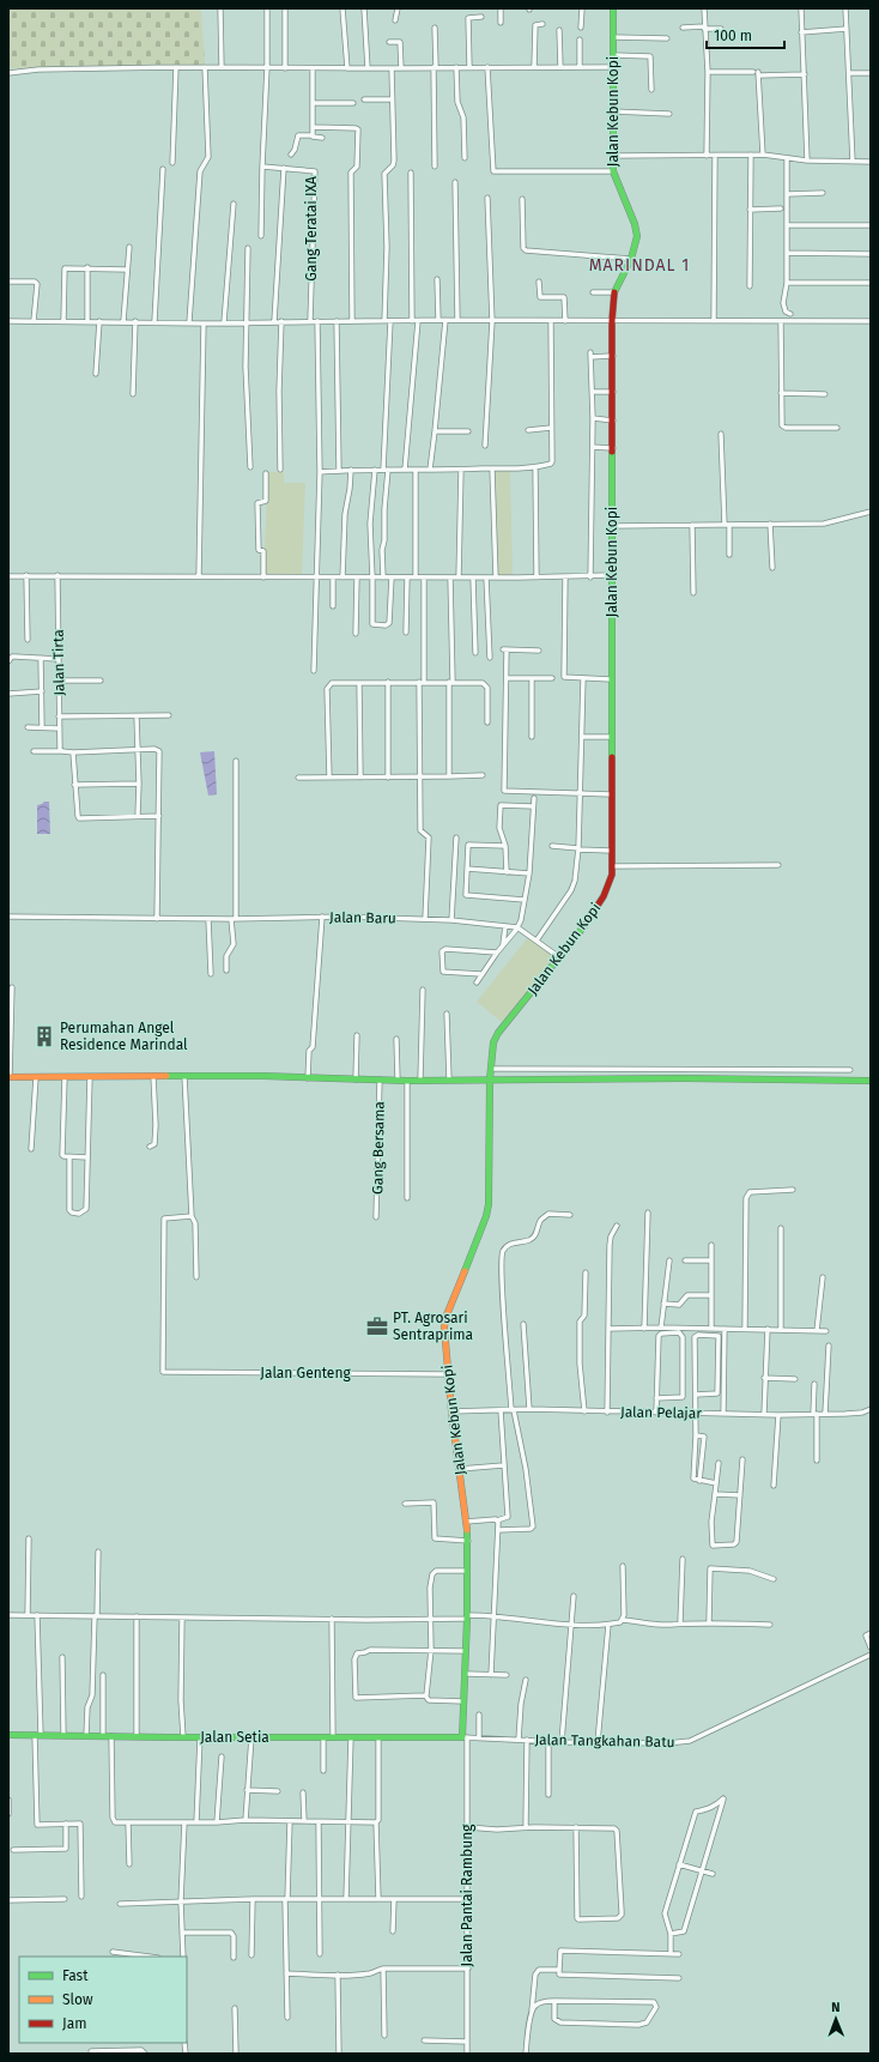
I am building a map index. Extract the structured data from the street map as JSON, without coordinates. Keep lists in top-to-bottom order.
{
  "streets": {
    "main road": ["Jalan Kebun Kopi", "Jalan Setia"],
    "street": [
      "Gang Teratai IXA",
      "Jalan Tirta",
      "Jalan Baru",
      "Gang Bersama",
      "Jalan Genteng",
      "Jalan Pelajar",
      "Jalan Tangkahan Batu",
      "Jalan Pantai Rambung"
    ]
  },
  "crossings": [
    ["Jalan Kebun Kopi", "Jalan Baru"],
    ["Jalan Kebun Kopi", "Jalan Genteng"],
    ["Jalan Kebun Kopi", "Jalan Pelajar"],
    ["Jalan Kebun Kopi", "Jalan Setia"],
    ["Jalan Kebun Kopi", "Jalan Tangkahan Batu"],
    ["Jalan Kebun Kopi", "Jalan Pantai Rambung"],
    ["Jalan Setia", "Jalan Tangkahan Batu"],
    ["Jalan Setia", "Jalan Pantai Rambung"],
    ["Jalan Tangkahan Batu", "Jalan Pantai Rambung"]
  ],
  "districts": ["MARINDAL 1"],
  "places": {
    "building": ["Perumahan Angel Residence Marindal"],
    "office": ["PT. Agrosari Sentraprima"]
  },
  "legend": ["Fast", "Slow", "Jam"],
  "scale_bar": "100 m",
  "north": "top"
}
